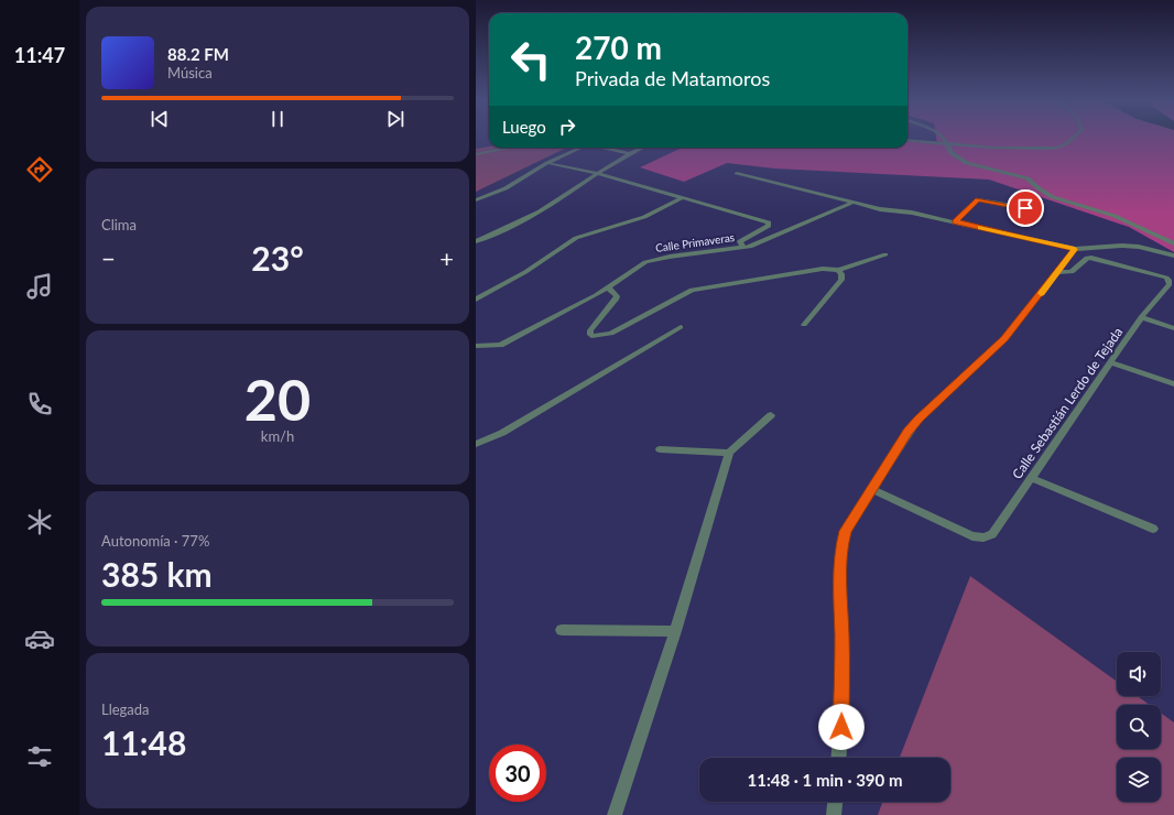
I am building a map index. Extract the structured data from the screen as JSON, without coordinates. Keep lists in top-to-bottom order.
{
  "streets": {
    "street": ["Calle Primaveras", "Calle Sebastián Lerdo de Tejada"]
  },
  "page": {
    "tabs": "11:47",
    "turn": ["270 m", "Privada de Matamoros"],
    "song": ["88.2 FM", "Música"],
    "then": "Luego",
    "tile": [
      "Clima",
      ["20", "km/h"],
      ["Autonomía · 77%", "385 km"],
      ["Llegada", "11:48"]
    ],
    "heat": ["−", "23°", "+"],
    "limit": "30",
    "trip": "11:48 · 1 min · 390 m"
  }
}
